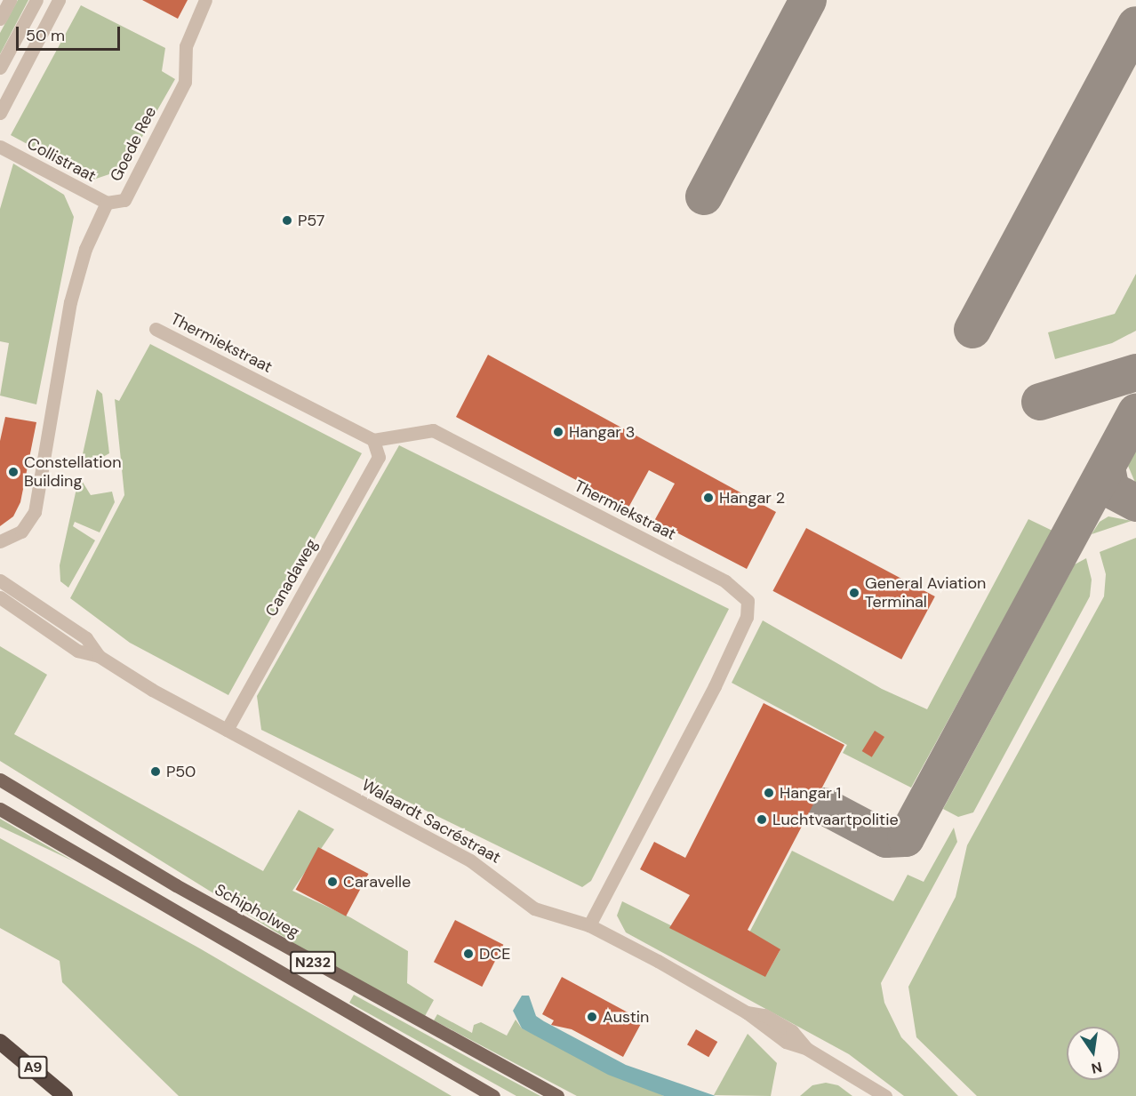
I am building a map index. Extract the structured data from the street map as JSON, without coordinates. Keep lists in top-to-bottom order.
{
  "streets": {
    "highway": ["A9"],
    "main road": ["Schipholweg", "N232"],
    "street": [
      "Goede Ree",
      "Collistraat",
      "Thermiekstraat",
      "Canadaweg",
      "Walaardt Sacréstraat"
    ]
  },
  "crossings": [
    ["Goede Ree", "Collistraat"],
    ["Thermiekstraat", "Canadaweg"],
    ["Thermiekstraat", "Walaardt Sacréstraat"],
    ["Canadaweg", "Walaardt Sacréstraat"]
  ],
  "places": [
    "P57",
    "Hangar 3",
    "Constellation Building",
    "Hangar 2",
    "General Aviation Terminal",
    "P50",
    "Hangar 1",
    "Luchtvaartpolitie",
    "Caravelle",
    "DCE",
    "Austin"
  ],
  "scale_bar": "50 m",
  "north": "bottom"
}
